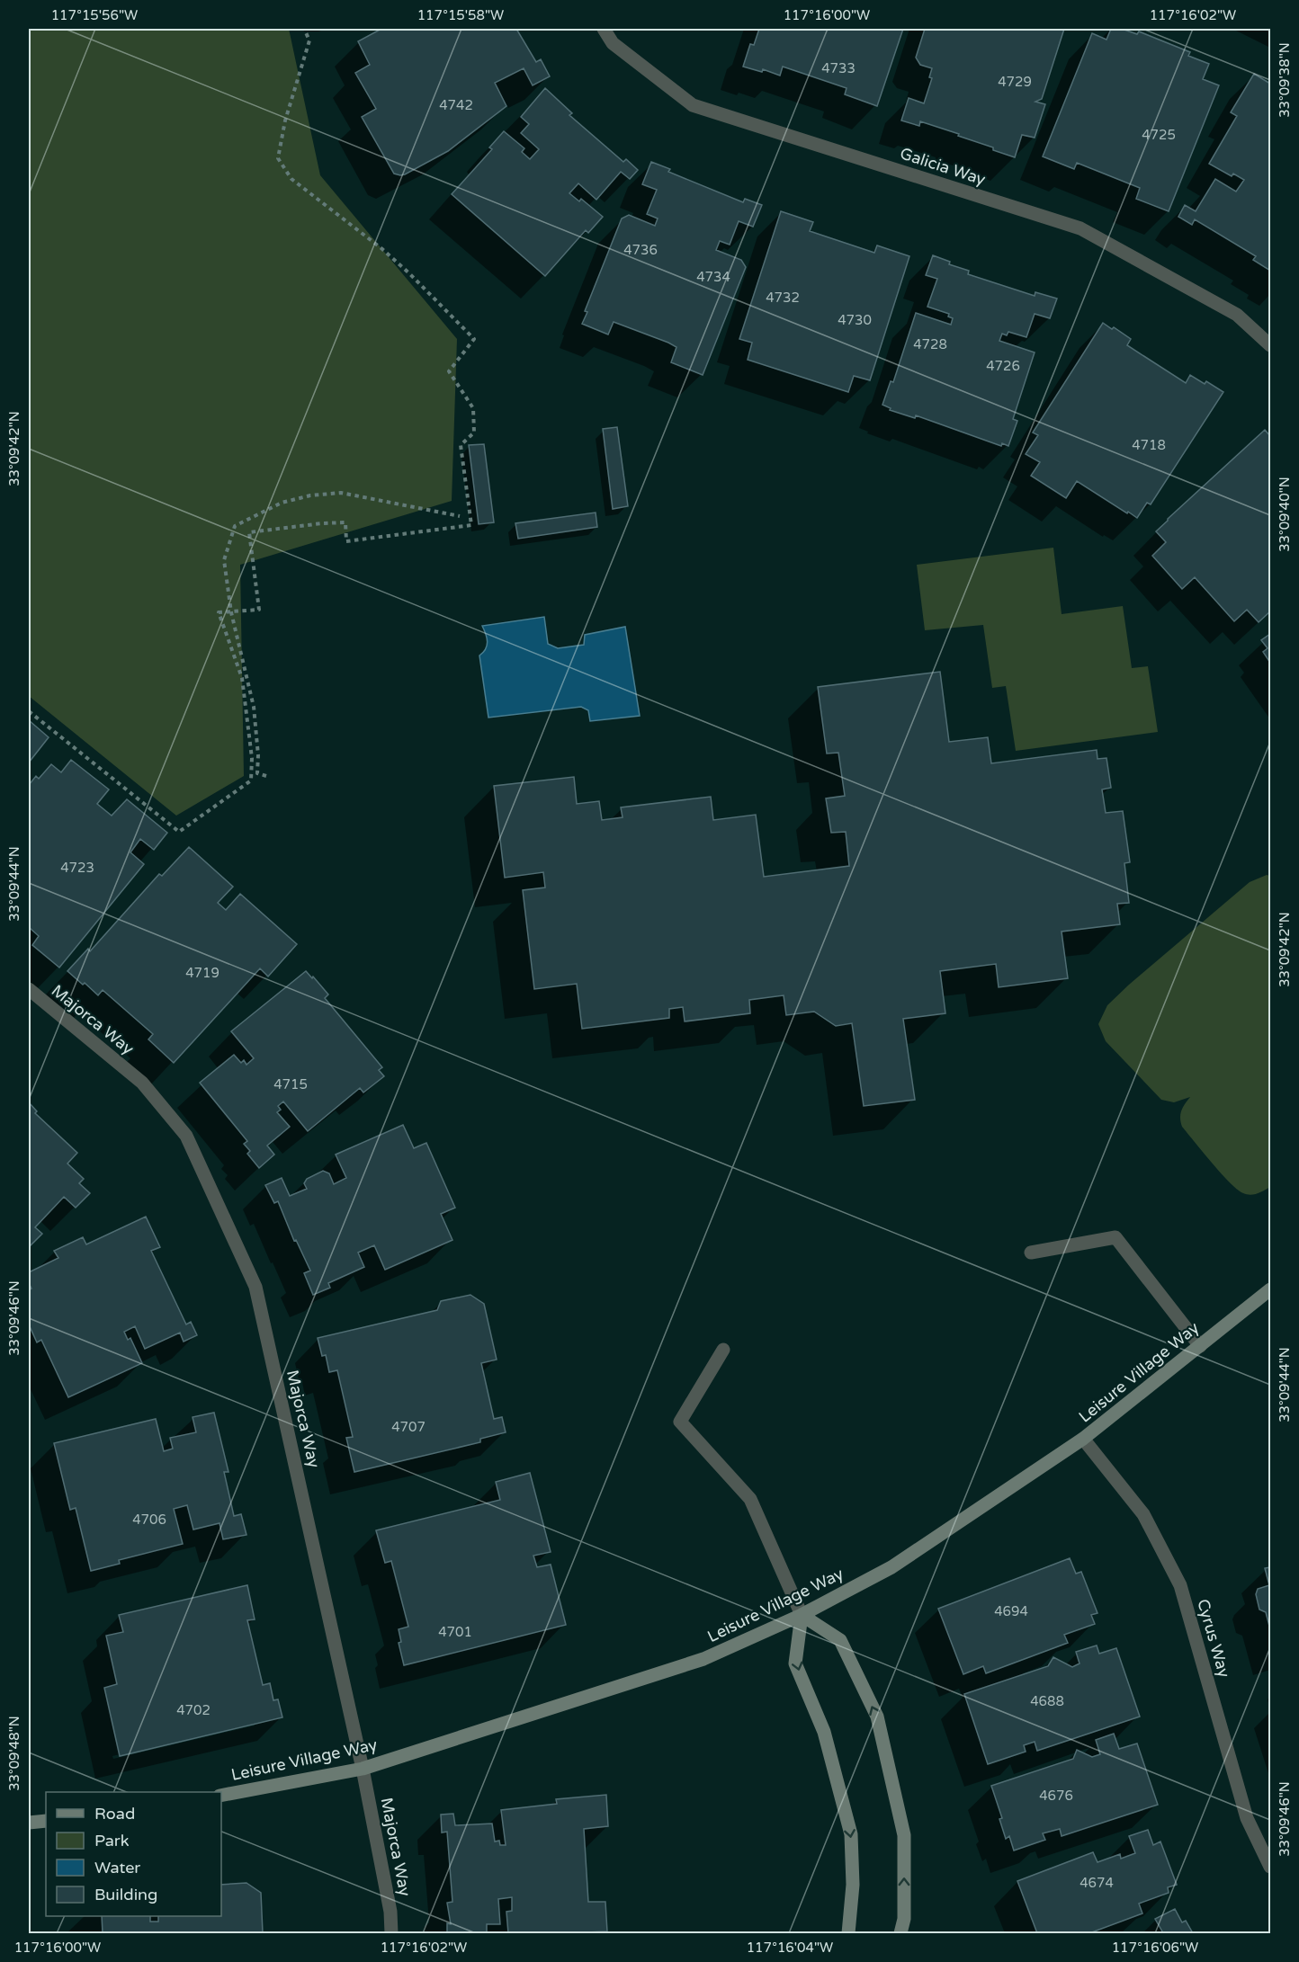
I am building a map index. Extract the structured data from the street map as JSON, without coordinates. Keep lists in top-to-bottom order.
{
  "streets": {
    "street": [
      "Galicia Way",
      "Majorca Way",
      "Leisure Village Way",
      "Cyrus Way"
    ]
  },
  "crossings": [
    ["Majorca Way", "Leisure Village Way"],
    ["Leisure Village Way", "Cyrus Way"]
  ],
  "house_numbers": [
    "4733",
    "4729",
    "4742",
    "4725",
    "4736",
    "4734",
    "4732",
    "4730",
    "4728",
    "4726",
    "4718",
    "4723",
    "4719",
    "4715",
    "4707",
    "4706",
    "4694",
    "4701",
    "4688",
    "4702",
    "4676",
    "4674"
  ],
  "legend": [
    "Road",
    "Park",
    "Water",
    "Building"
  ],
  "coordinates": [
    "117°15'56\"W",
    "117°15'58\"W",
    "117°16'00\"W",
    "117°16'02\"W",
    "33°09'38\"N",
    "33°09'42\"N",
    "33°09'40\"N",
    "33°09'44\"N",
    "33°09'46\"N",
    "33°09'48\"N",
    "117°16'04\"W",
    "117°16'06\"W"
  ]
}
